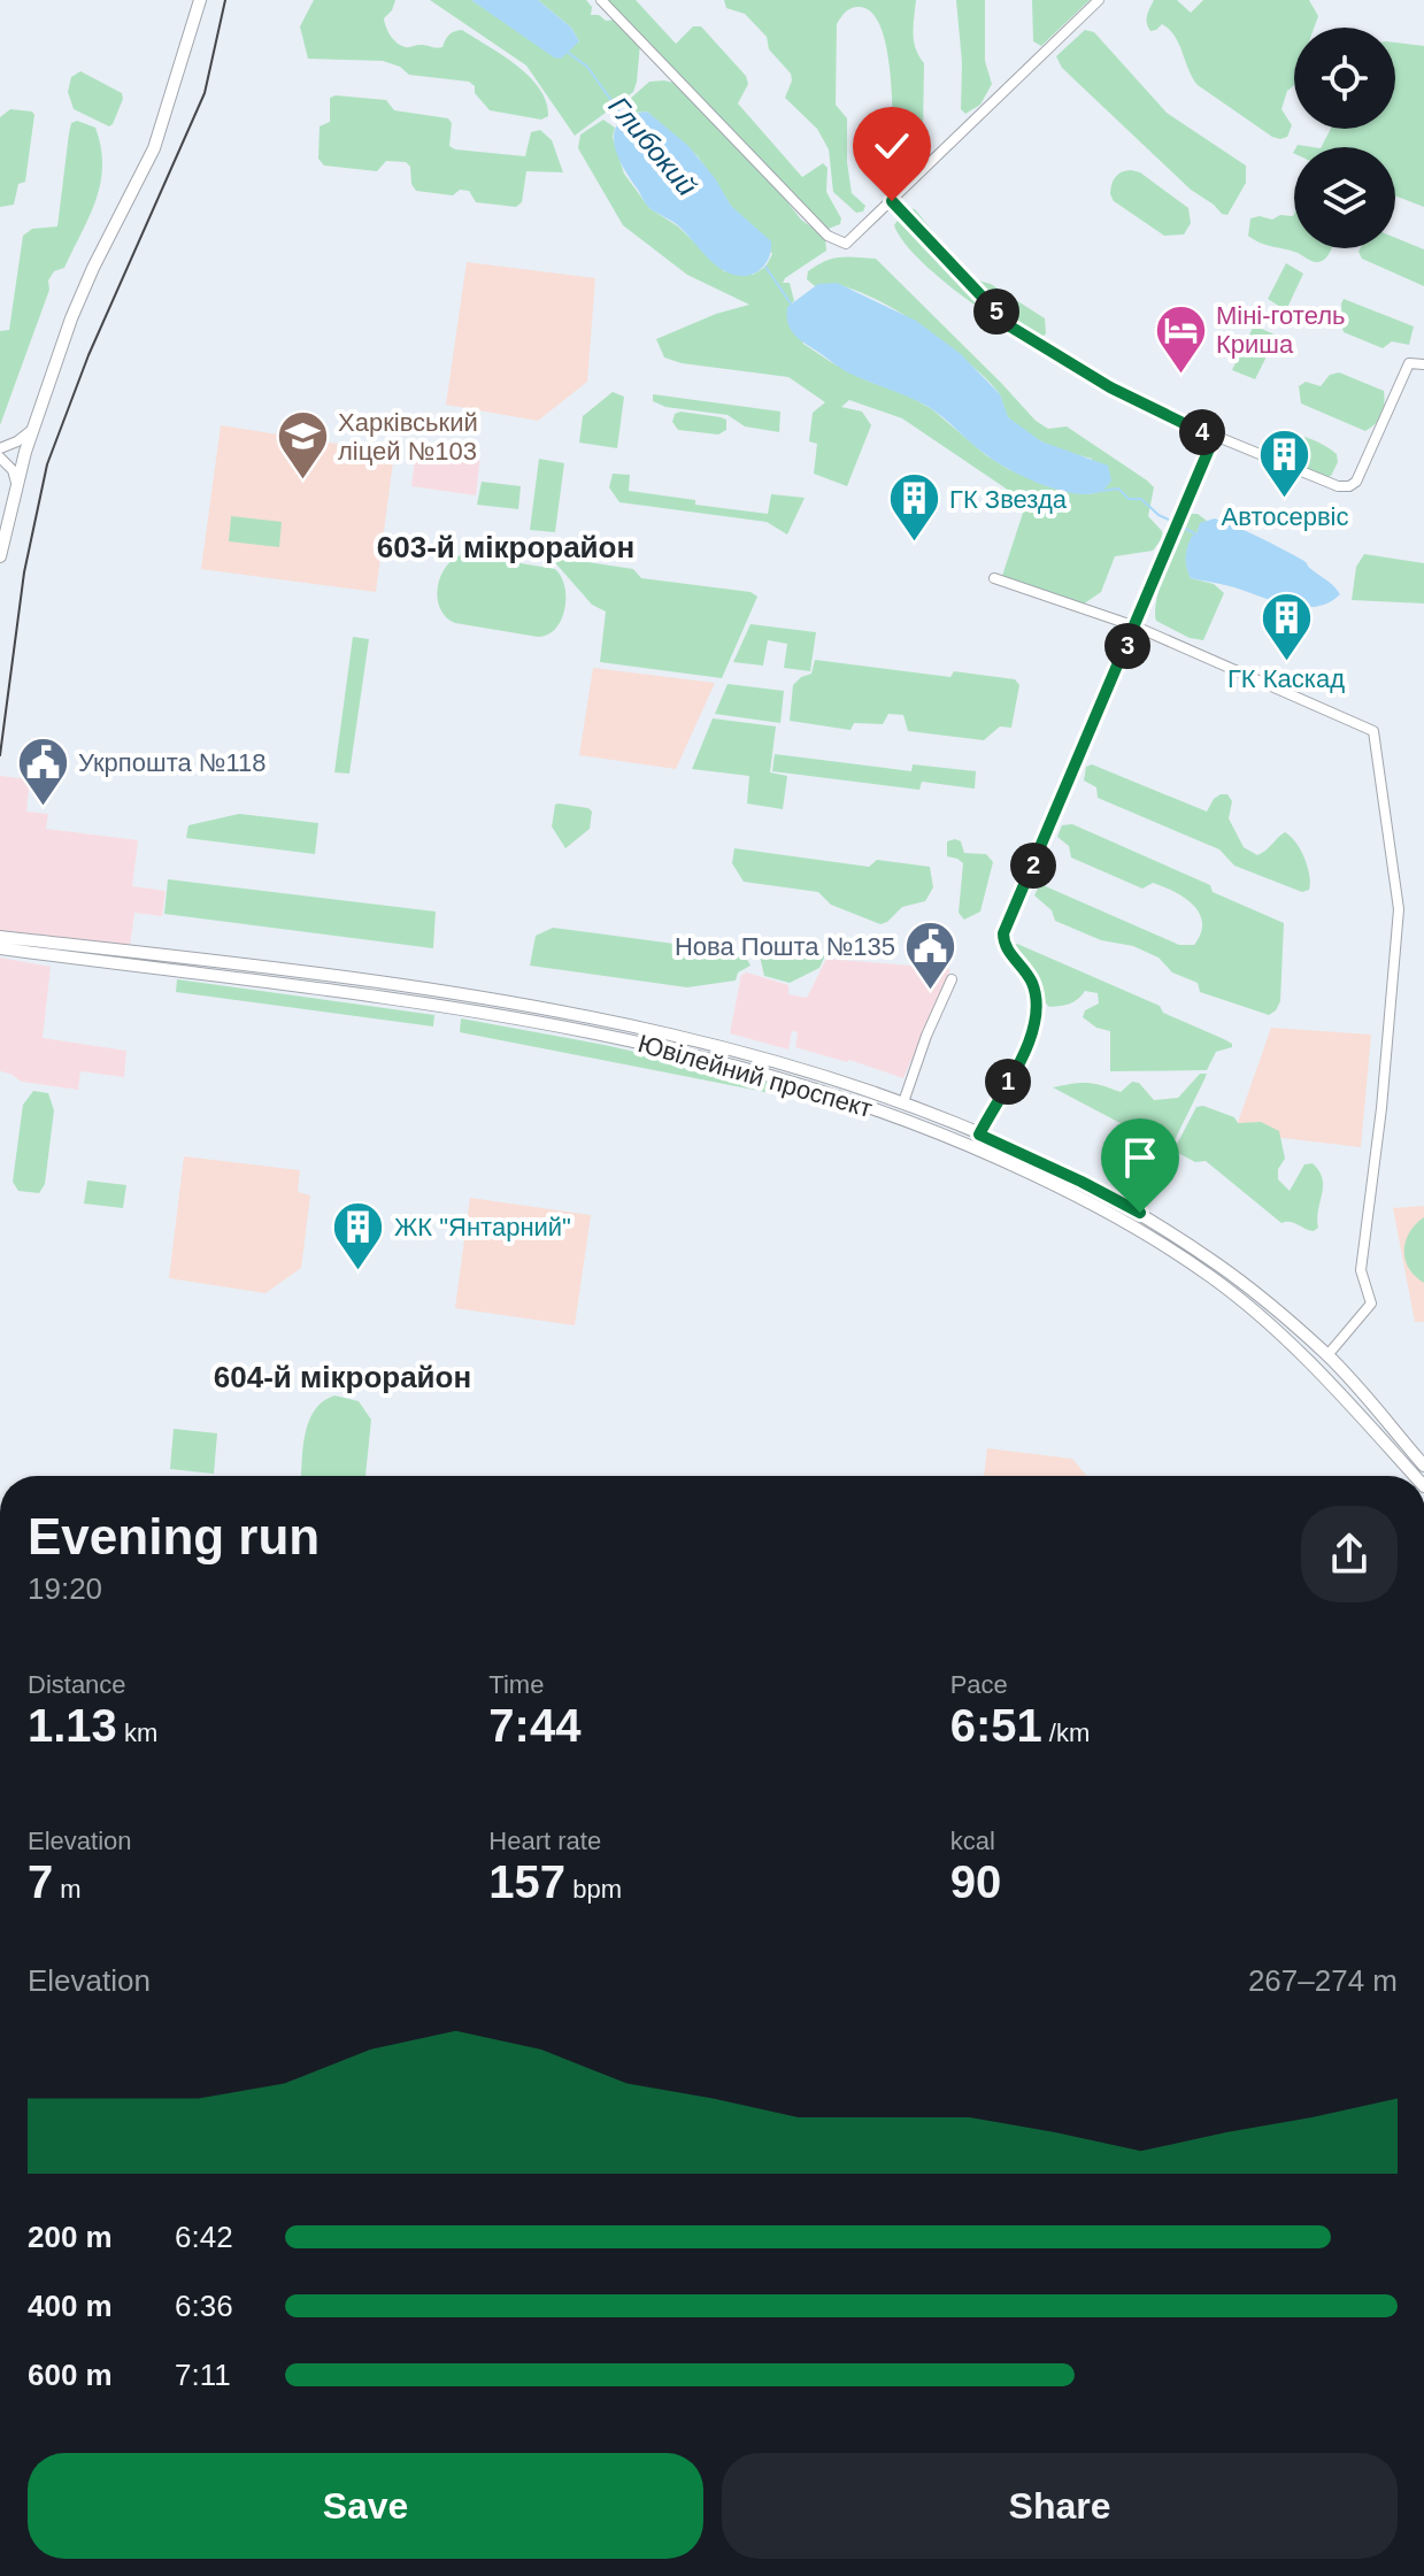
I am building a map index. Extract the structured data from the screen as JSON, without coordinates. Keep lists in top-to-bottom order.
{
  "streets": {
    "main road": ["Ювілейний проспект"]
  },
  "districts": ["603-й мікрорайон", "604-й мікрорайон"],
  "water": ["Глибокий"],
  "places": {
    "hotel": ["Міні-готель Криша"],
    "school or university": ["Харківський ліцей №103"],
    "building": [
      "Автосервіс",
      "ГК Звезда",
      "ГК Каскад",
      "ЖК \"Янтарний\""
    ],
    "public building": ["Укрпошта №118", "Нова Пошта №135"]
  },
  "page": {
    "pins": [
      "5",
      "4",
      "3",
      "2",
      "1"
    ],
    "heading": ["Evening run", "19:20"],
    "stats": [
      ["Distance", "1.13 km"],
      ["Time", "7:44"],
      ["Pace", "6:51 /km"],
      ["Elevation", "7 m"],
      ["Heart rate", "157 bpm"],
      ["kcal", "90"]
    ],
    "chart": ["Elevation", "267–274 m"],
    "list": [
      {
        "name": "200 m",
        "note": "6:42"
      },
      {
        "name": "400 m",
        "note": "6:36"
      },
      {
        "name": "600 m",
        "note": "7:11"
      }
    ],
    "buttons": ["Save", "Share"]
  }
}
